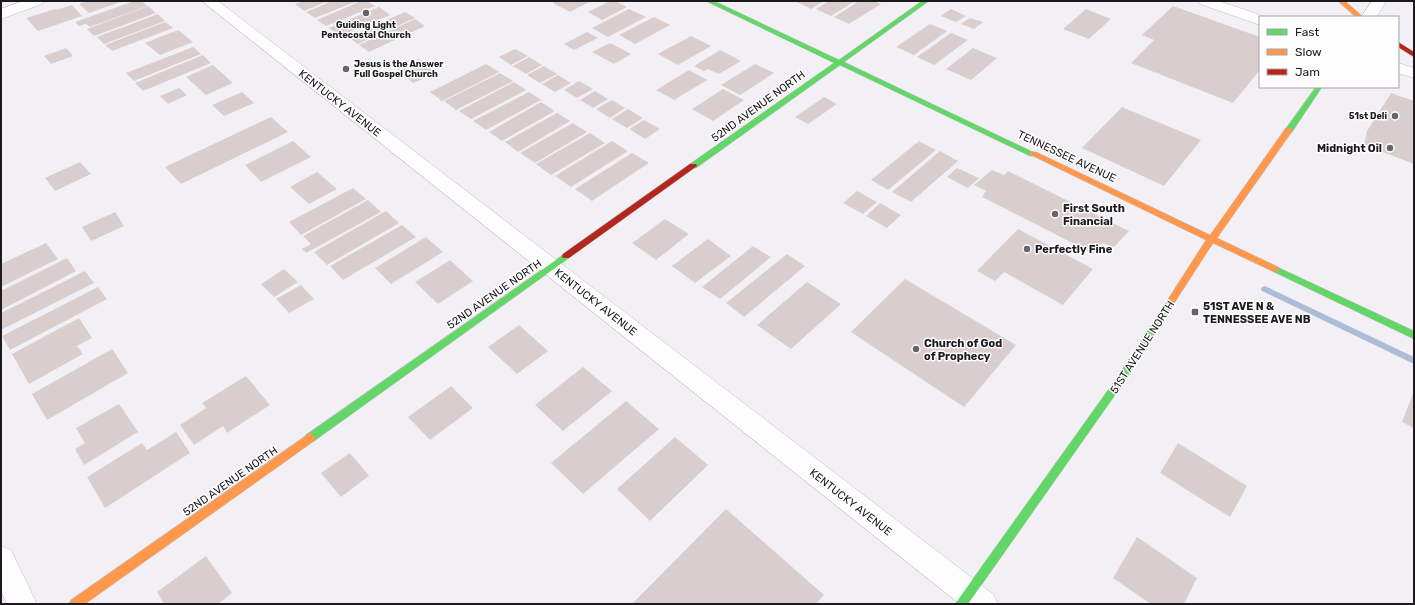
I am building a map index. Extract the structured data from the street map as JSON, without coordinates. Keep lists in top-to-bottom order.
{
  "streets": {
    "street": [
      "KENTUCKY AVENUE",
      "52ND AVENUE NORTH",
      "TENNESSEE AVENUE",
      "51ST AVENUE NORTH"
    ]
  },
  "crossings": [
    ["KENTUCKY AVENUE", "52ND AVENUE NORTH"],
    ["KENTUCKY AVENUE", "51ST AVENUE NORTH"],
    ["52ND AVENUE NORTH", "TENNESSEE AVENUE"],
    ["TENNESSEE AVENUE", "51ST AVENUE NORTH"]
  ],
  "places": {
    "other": [
      "Guiding Light Pentecostal Church",
      "Jesus is the Answer Full Gospel Church",
      "51st Deli",
      "Midnight Oil",
      "First South Financial",
      "Perfectly Fine",
      "Church of God of Prophecy"
    ],
    "transit": ["51ST AVE N & TENNESSEE AVE NB"]
  },
  "legend": ["Fast", "Slow", "Jam"]
}
